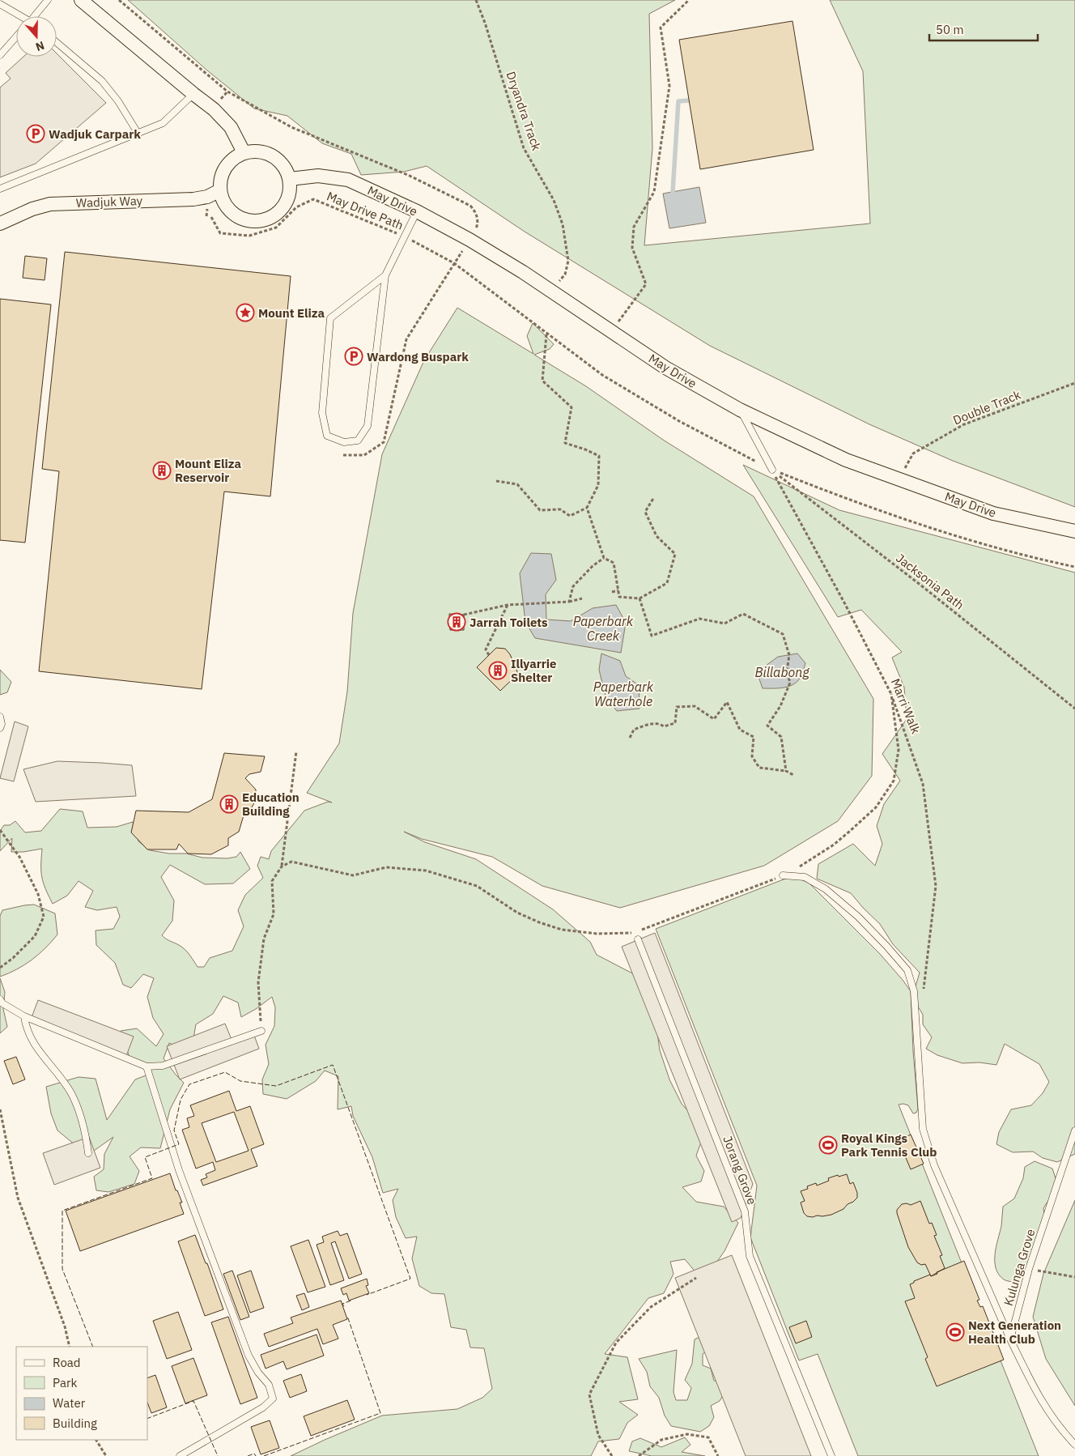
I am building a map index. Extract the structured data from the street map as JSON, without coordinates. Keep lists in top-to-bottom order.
{
  "streets": {
    "street": ["May Drive", "Wadjuk Way"],
    "lane": ["Jorang Grove", "Kulunga Grove"],
    "path": [
      "Dryandra Track",
      "May Drive Path",
      "Double Track",
      "Jacksonia Path",
      "Marri Walk"
    ]
  },
  "crossings": [
    ["Dryandra Track", "May Drive"],
    ["May Drive", "Wadjuk Way"],
    ["May Drive", "Double Track"],
    ["Jacksonia Path", "Marri Walk"]
  ],
  "water": ["Paperbark Creek", "Billabong", "Paperbark Waterhole"],
  "places": {
    "parking": ["Wadjuk Carpark", "Wardong Buspark"],
    "place": ["Mount Eliza"],
    "building": [
      "Mount Eliza Reservoir",
      "Jarrah Toilets",
      "Illyarrie Shelter",
      "Education Building"
    ],
    "sports": ["Royal Kings Park Tennis Club", "Next Generation Health Club"]
  },
  "legend": [
    "Road",
    "Park",
    "Water",
    "Building"
  ],
  "scale_bar": "50 m",
  "north": "bottom"
}
